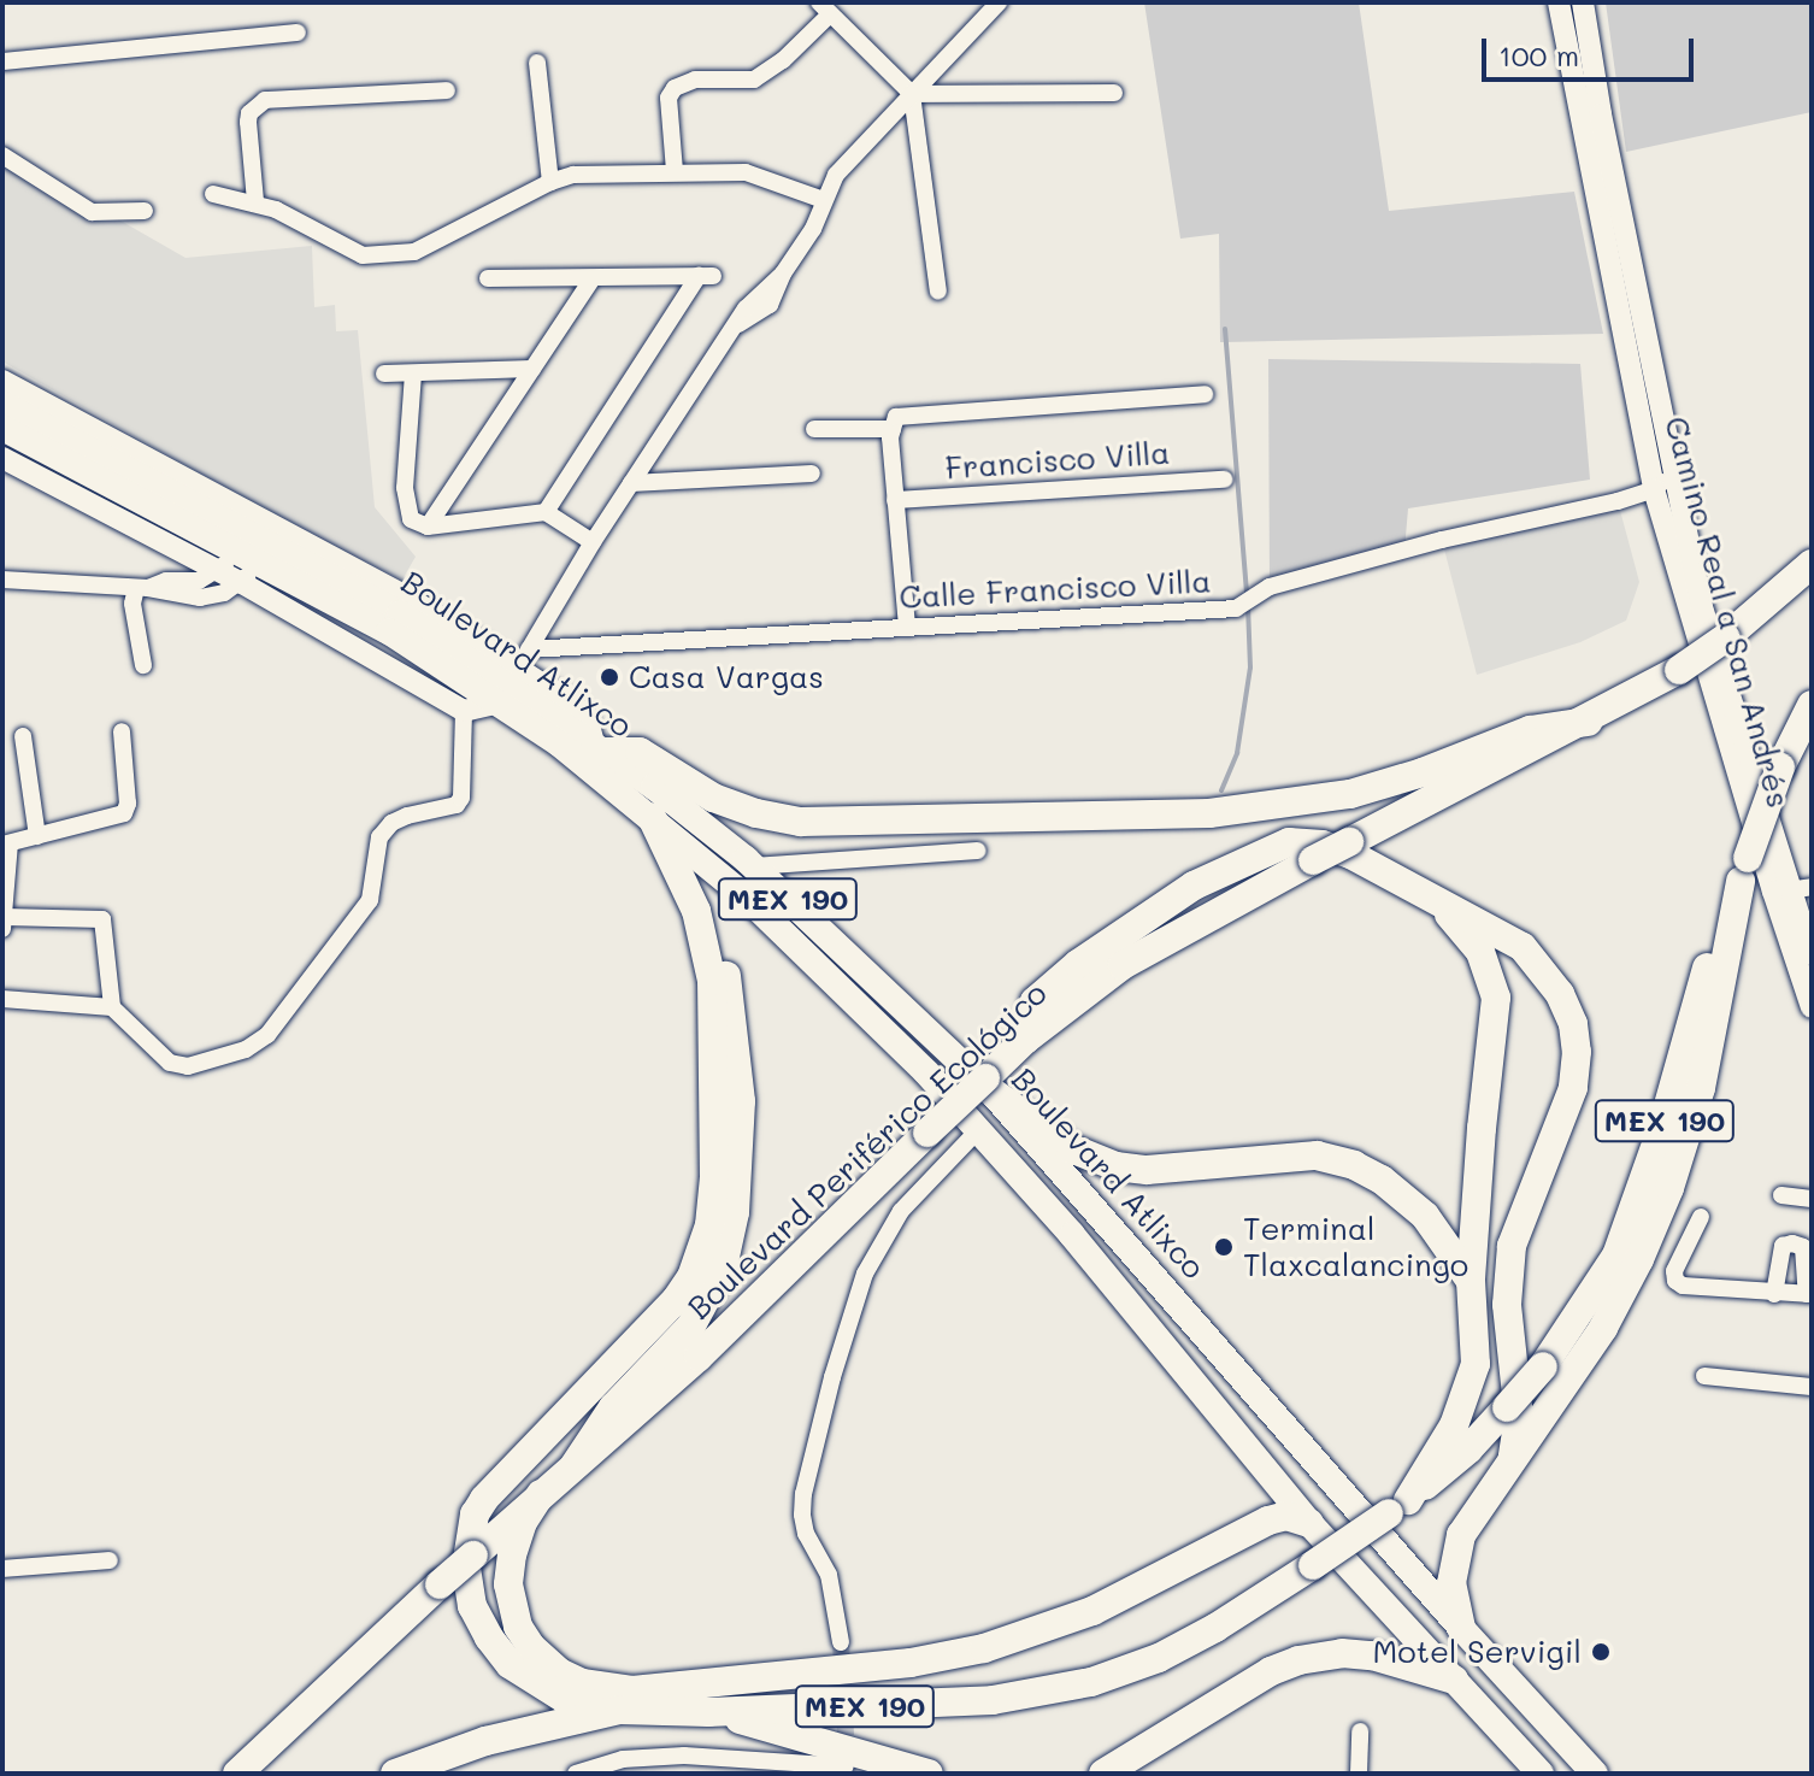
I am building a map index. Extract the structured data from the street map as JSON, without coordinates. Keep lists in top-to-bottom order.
{
  "streets": {
    "highway": ["MEX 190", "Boulevard Periférico Ecológico"],
    "main road": ["Camino Real a San Andrés", "Boulevard Atlixco"],
    "street": ["Francisco Villa", "Calle Francisco Villa"]
  },
  "crossings": [
    ["Calle Francisco Villa", "Camino Real a San Andrés"],
    ["Calle Francisco Villa", "Boulevard Atlixco"],
    ["Calle Francisco Villa", "MEX 190"],
    ["Boulevard Atlixco", "MEX 190"],
    ["Boulevard Atlixco", "Boulevard Periférico Ecológico"]
  ],
  "places": ["Casa Vargas", "Terminal Tlaxcalancingo", "Motel Servigil"],
  "scale_bar": "100 m"
}
